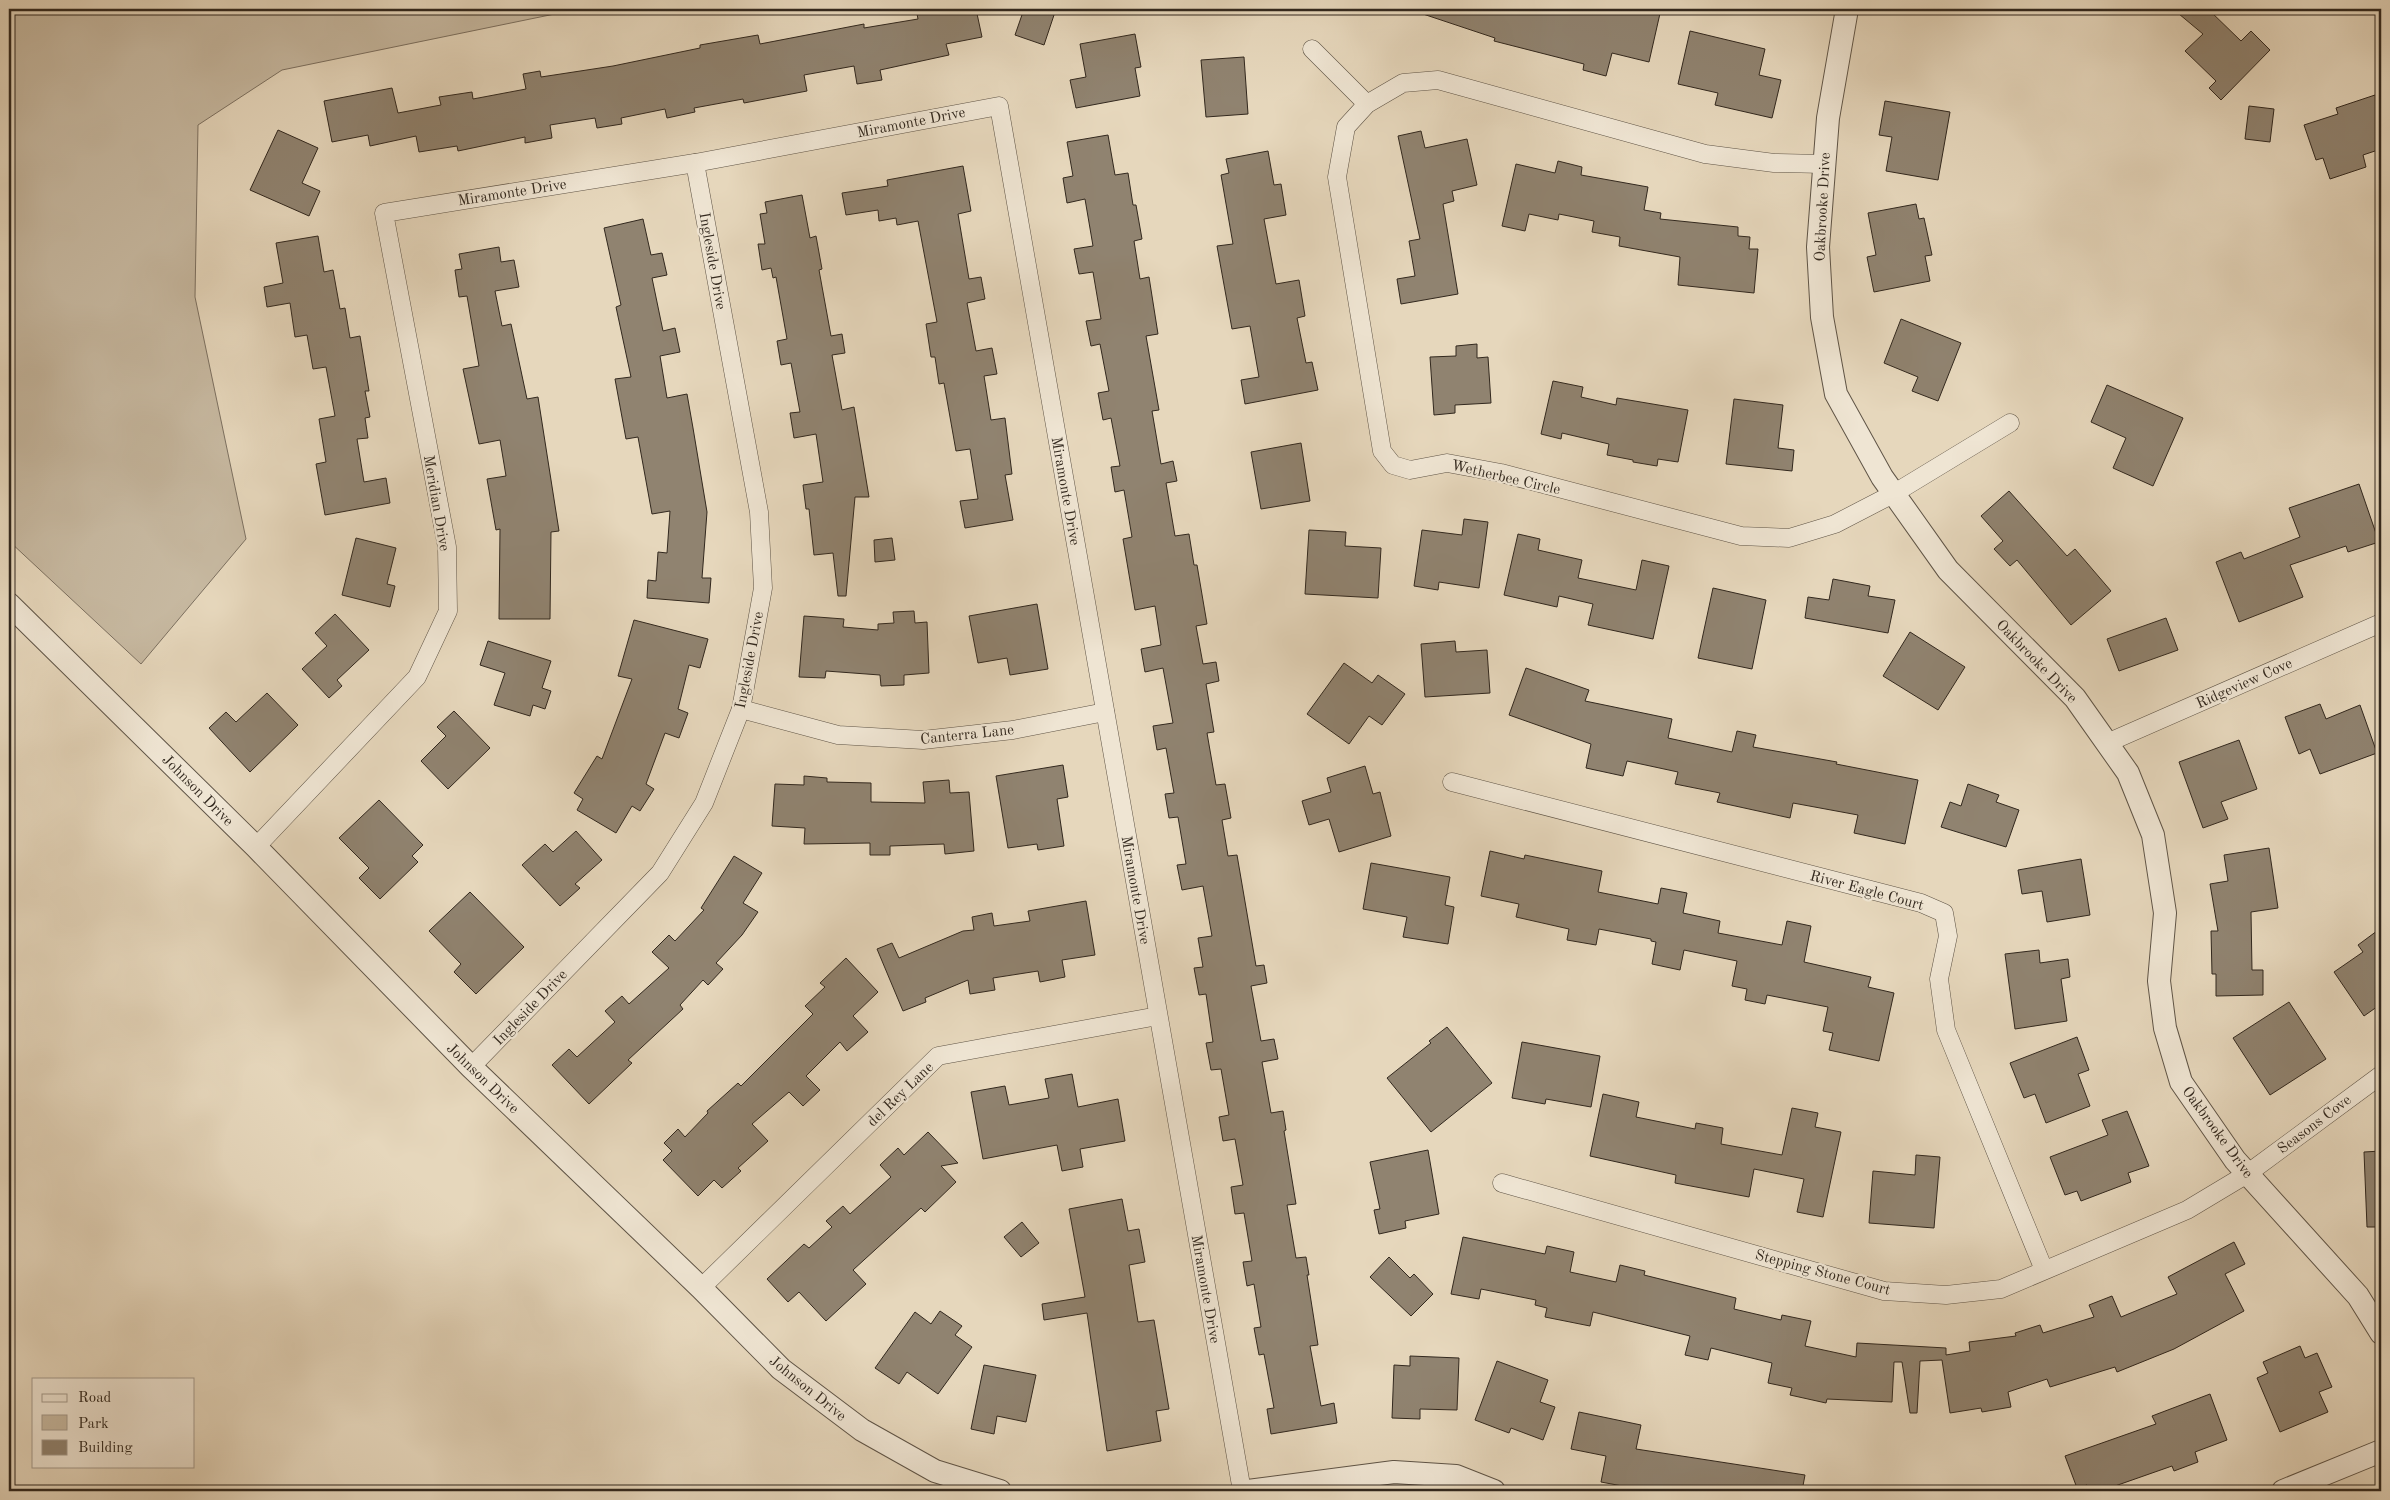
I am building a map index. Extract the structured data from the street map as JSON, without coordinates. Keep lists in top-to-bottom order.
{
  "streets": {
    "street": [
      "Miramonte Drive",
      "Oakbrooke Drive",
      "Ingleside Drive",
      "Wetherbee Circle",
      "Meridian Drive",
      "Ridgeview Cove",
      "Canterra Lane",
      "Johnson Drive",
      "River Eagle Court",
      "del Rey Lane",
      "Seasons Cove",
      "Stepping Stone Court"
    ]
  },
  "crossings": [
    ["Miramonte Drive", "Ingleside Drive"],
    ["Miramonte Drive", "Meridian Drive"],
    ["Miramonte Drive", "Canterra Lane"],
    ["Miramonte Drive", "del Rey Lane"],
    ["Oakbrooke Drive", "Wetherbee Circle"],
    ["Oakbrooke Drive", "Ridgeview Cove"],
    ["Oakbrooke Drive", "Seasons Cove"],
    ["Oakbrooke Drive", "Stepping Stone Court"],
    ["Ingleside Drive", "Canterra Lane"],
    ["Ingleside Drive", "Johnson Drive"],
    ["Meridian Drive", "Johnson Drive"],
    ["Johnson Drive", "del Rey Lane"],
    ["River Eagle Court", "Stepping Stone Court"],
    ["Seasons Cove", "Stepping Stone Court"]
  ],
  "legend": ["Road", "Park", "Building"]
}
